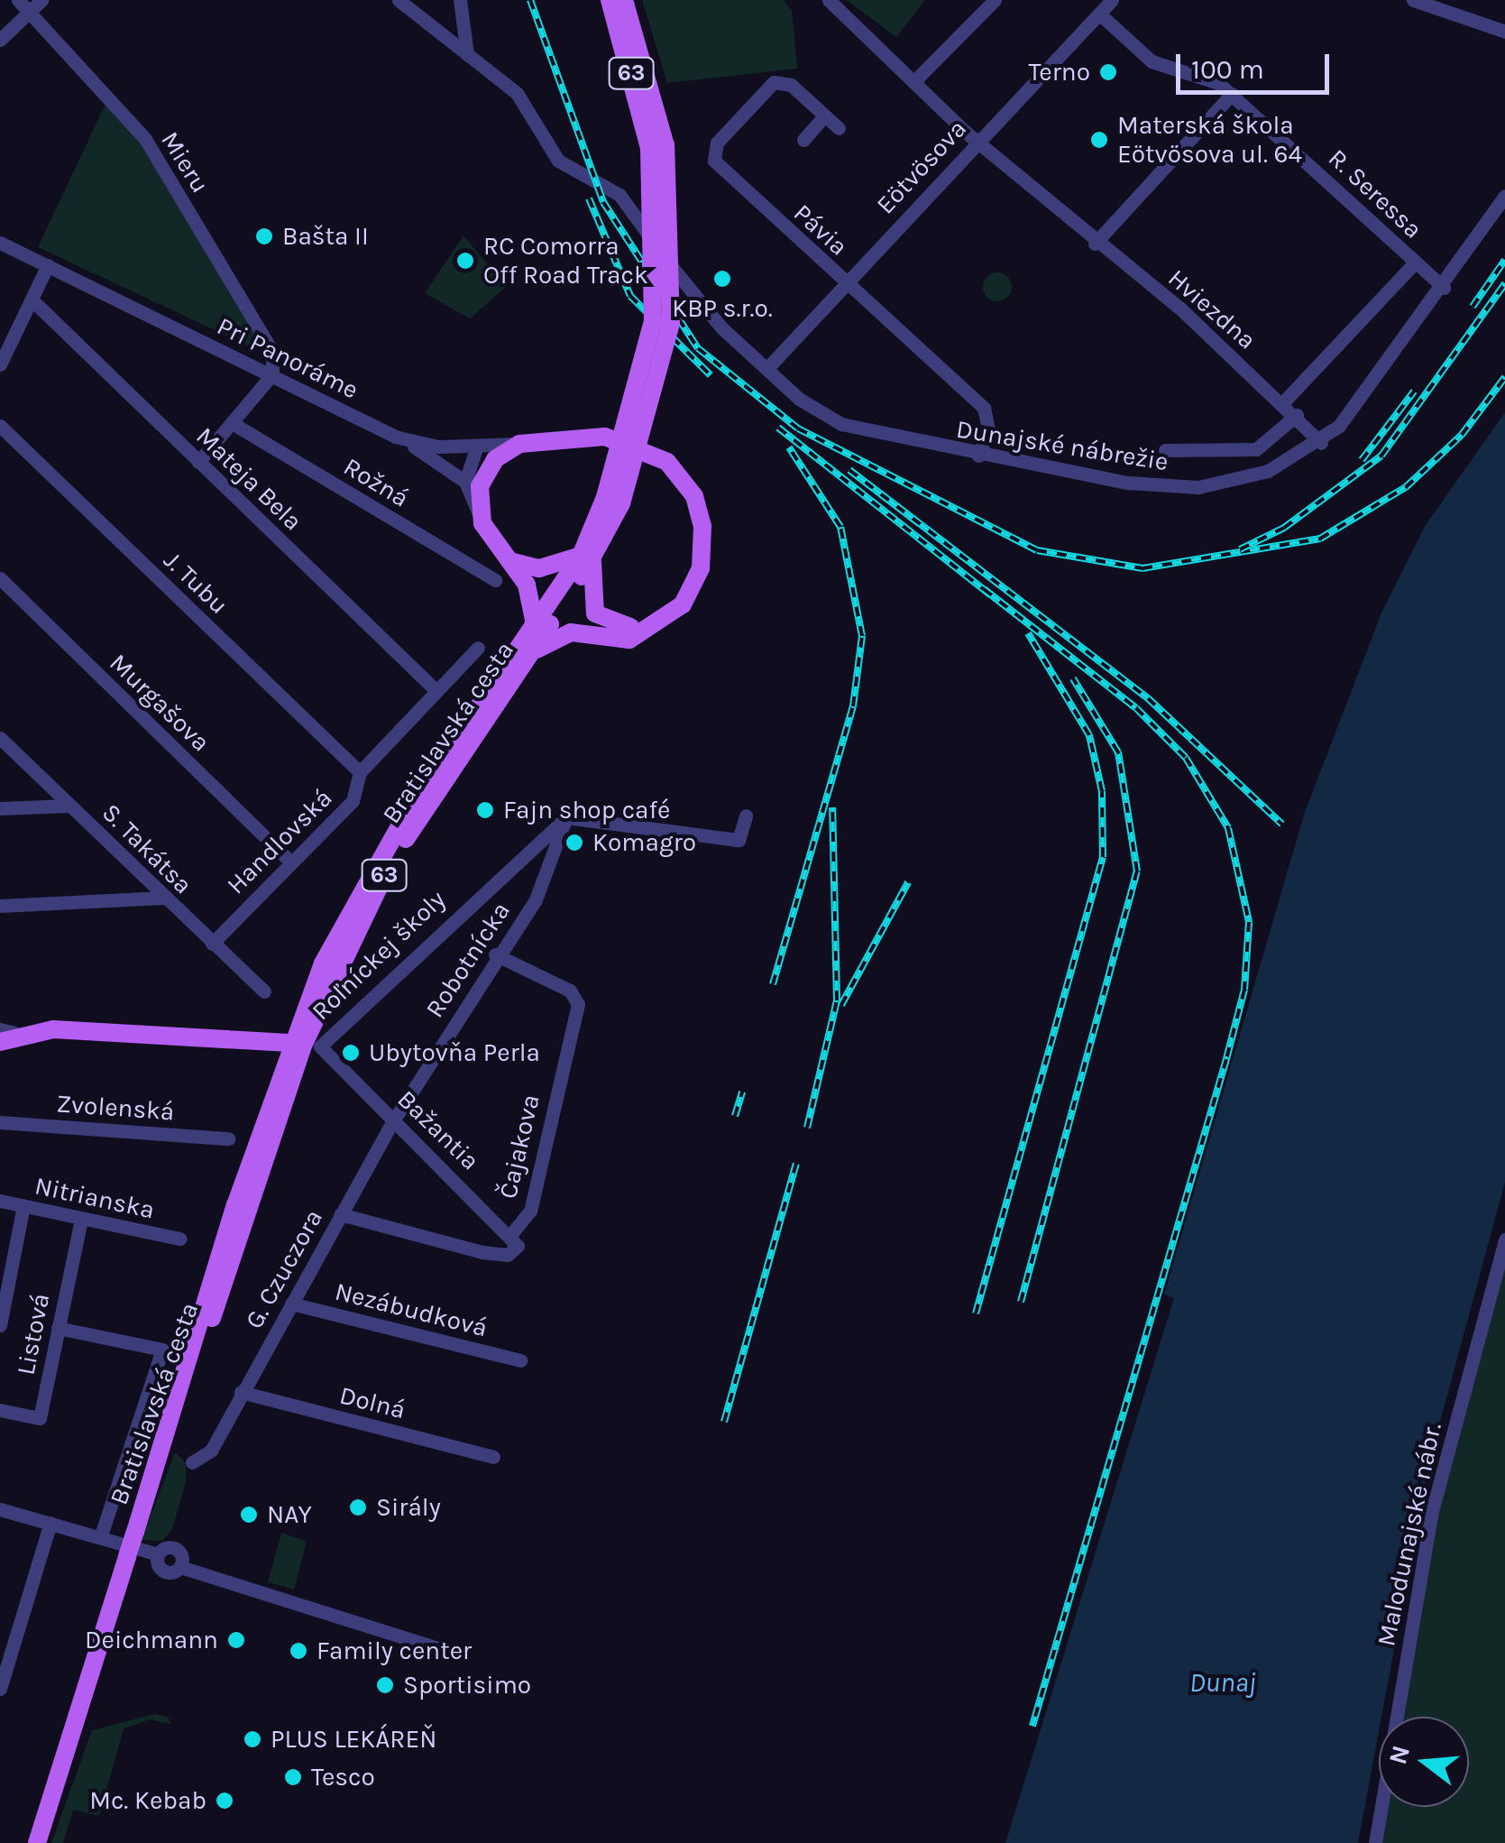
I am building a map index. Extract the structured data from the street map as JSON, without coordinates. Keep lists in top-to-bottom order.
{
  "streets": {
    "main road": ["63", "Bratislavská cesta"],
    "street": [
      "Mieru",
      "Eötvösova",
      "R. Seressa",
      "Pávia",
      "Hviezdna",
      "Pri Panoráme",
      "Dunajské nábrežie",
      "Mateja Bela",
      "Rožná",
      "J. Tubu",
      "Murgašova",
      "Handlovská",
      "S. Takátsa",
      "Roľníckej školy",
      "Robotnícka",
      "Zvolenská",
      "Bažantia",
      "Čajakova",
      "Nitrianska",
      "G. Czuczora",
      "Nezábudková",
      "Listová",
      "Dolná",
      "Malodunajské nábr."
    ]
  },
  "crossings": [
    ["Mieru", "Pri Panoráme"],
    ["Eötvösova", "R. Seressa"],
    ["Eötvösova", "Pávia"],
    ["Eötvösova", "Hviezdna"],
    ["Eötvösova", "Dunajské nábrežie"],
    ["R. Seressa", "Dunajské nábrežie"],
    ["Pávia", "Dunajské nábrežie"],
    ["Hviezdna", "Dunajské nábrežie"],
    ["Mateja Bela", "Handlovská"],
    ["J. Tubu", "Handlovská"],
    ["Murgašova", "Handlovská"],
    ["Bratislavská cesta", "Roľníckej školy"],
    ["Bratislavská cesta", "Bažantia"],
    ["Handlovská", "S. Takátsa"],
    ["Roľníckej školy", "Robotnícka"],
    ["Roľníckej školy", "Bažantia"],
    ["Robotnícka", "Bažantia"],
    ["Robotnícka", "Čajakova"],
    ["Robotnícka", "G. Czuczora"],
    ["Bažantia", "Čajakova"],
    ["Bažantia", "G. Czuczora"],
    ["Nitrianska", "Listová"],
    ["G. Czuczora", "Nezábudková"],
    ["G. Czuczora", "Dolná"]
  ],
  "water": ["Dunaj"],
  "places": [
    "Terno",
    "Materská škola Eötvösova ul. 64",
    "Bašta II",
    "RC Comorra Off Road Track",
    "KBP s.r.o.",
    "Fajn shop café",
    "Komagro",
    "Ubytovňa Perla",
    "Sirály",
    "NAY",
    "Deichmann",
    "Family center",
    "Sportisimo",
    "PLUS LEKÁREŇ",
    "Tesco",
    "Mc. Kebab"
  ],
  "scale_bar": "100 m",
  "north": "left"
}
